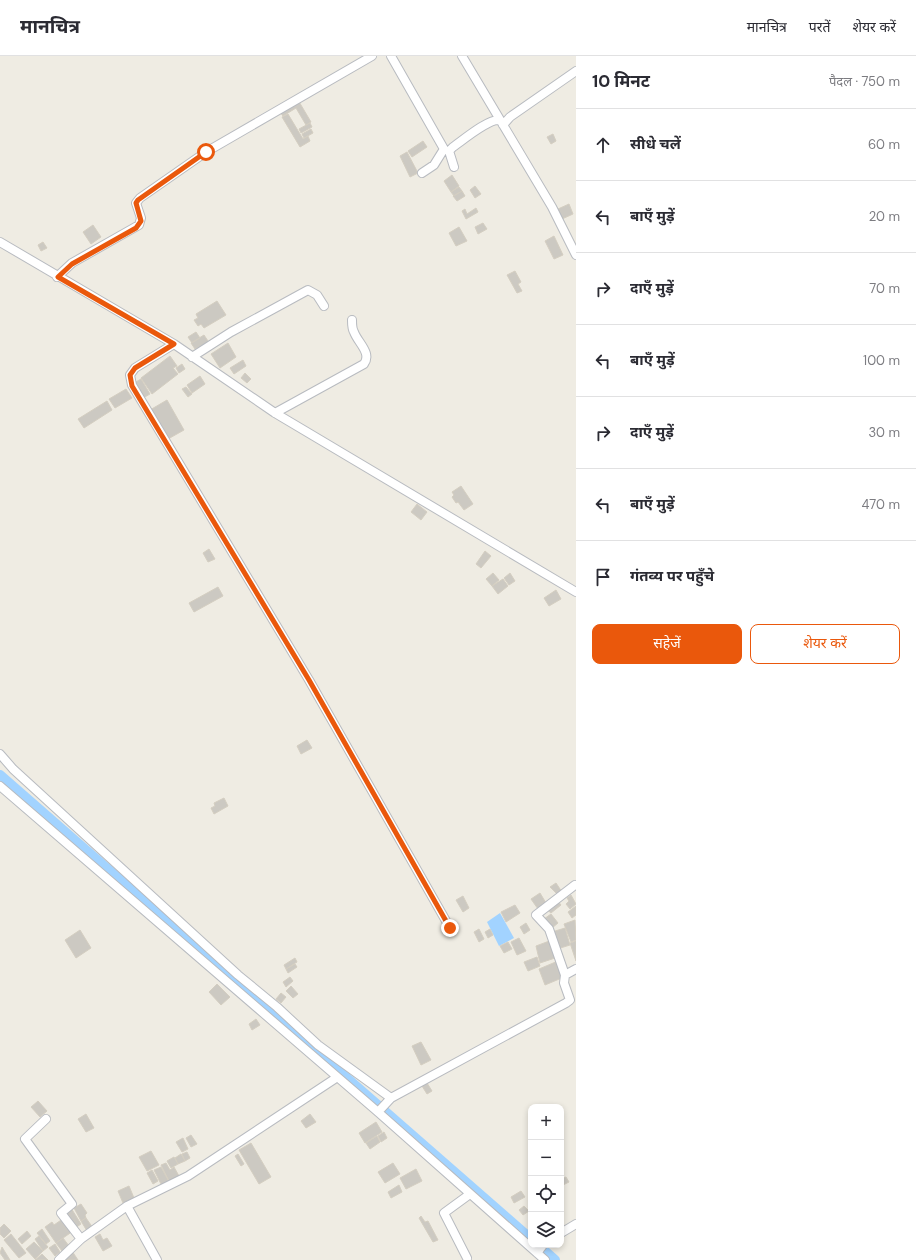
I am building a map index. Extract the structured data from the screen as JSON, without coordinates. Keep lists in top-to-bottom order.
{
  "page": {
    "header": "मानचित्र",
    "nav": ["मानचित्र", "परतें", "शेयर करें"],
    "heading": ["10 मिनट", "पैदल · 750 m"],
    "list": [
      ["सीधे चलें", "60 m"],
      ["बाएँ मुड़ें", "20 m"],
      ["दाएँ मुड़ें", "70 m"],
      ["बाएँ मुड़ें", "100 m"],
      ["दाएँ मुड़ें", "30 m"],
      ["बाएँ मुड़ें", "470 m"],
      "गंतव्य पर पहुँचे"
    ],
    "buttons": ["सहेजें", "शेयर करें"],
    "map_buttons": ["+", "−"]
  }
}
